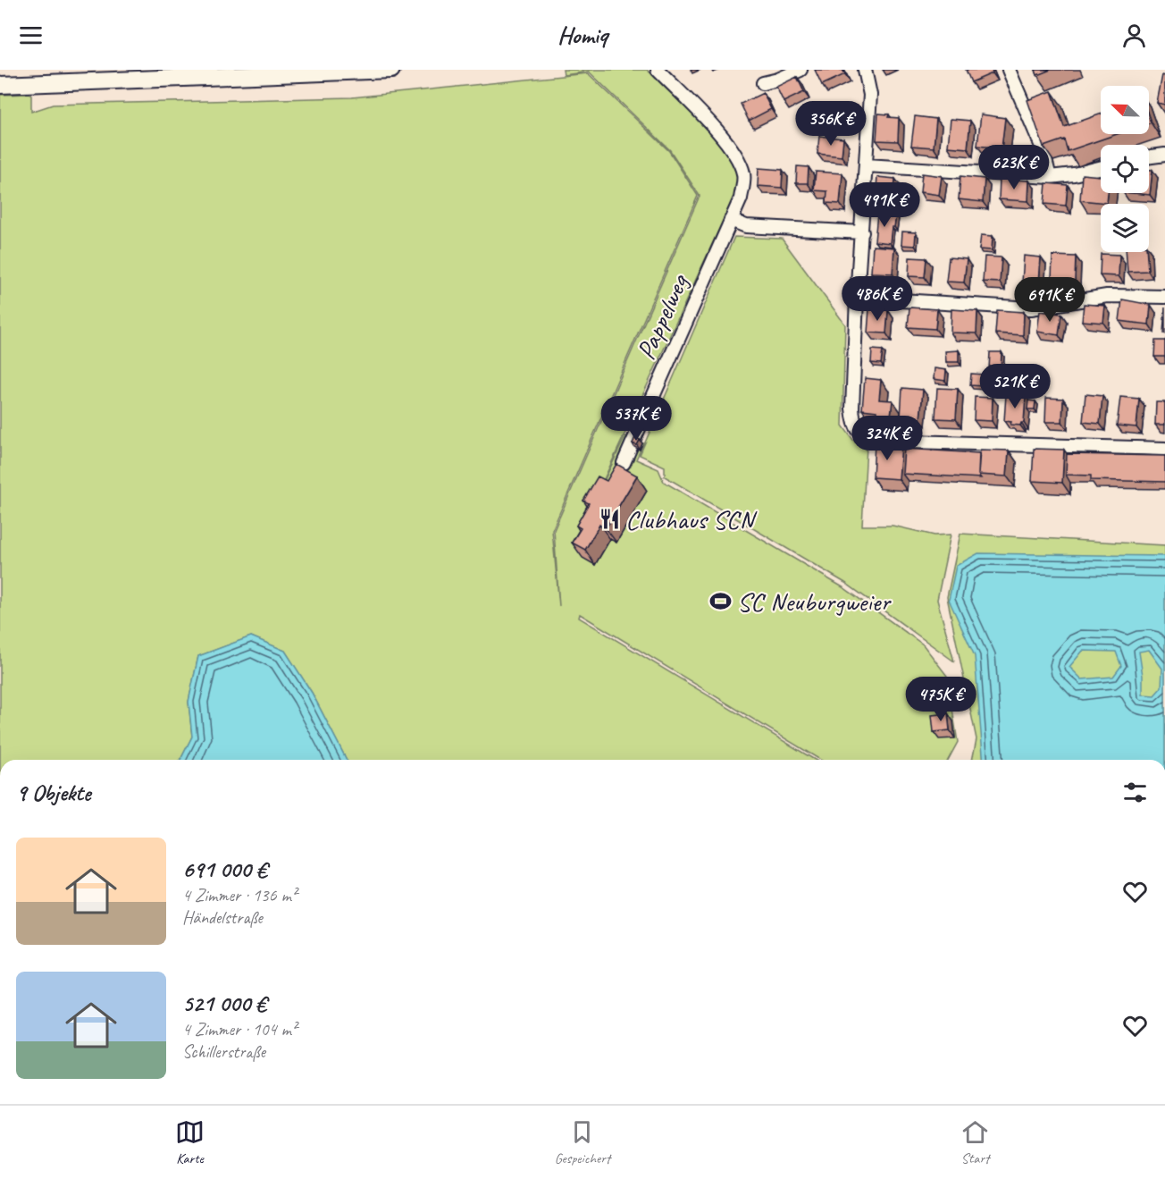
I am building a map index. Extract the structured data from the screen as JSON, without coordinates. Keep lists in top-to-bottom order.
{
  "streets": {
    "street": ["Pappelweg"]
  },
  "places": {
    "restaurant": ["Clubhaus SCN"],
    "sports": ["SC Neuburgweier"]
  },
  "north": "top left",
  "page": {
    "header": "Homiq",
    "price": [
      "356K €",
      "623K €",
      "491K €",
      "486K €",
      "691K €",
      "521K €",
      "537K €",
      "324K €",
      "475K €"
    ],
    "heading": "9 Objekte",
    "list": [
      {
        "name": "691 000 €",
        "note": "4 Zimmer · 136 m² · Händelstraße"
      },
      {
        "name": "521 000 €",
        "note": "4 Zimmer · 104 m² · Schillerstraße"
      }
    ],
    "tabs": ["Karte", "Gespeichert", "Start"]
  }
}
